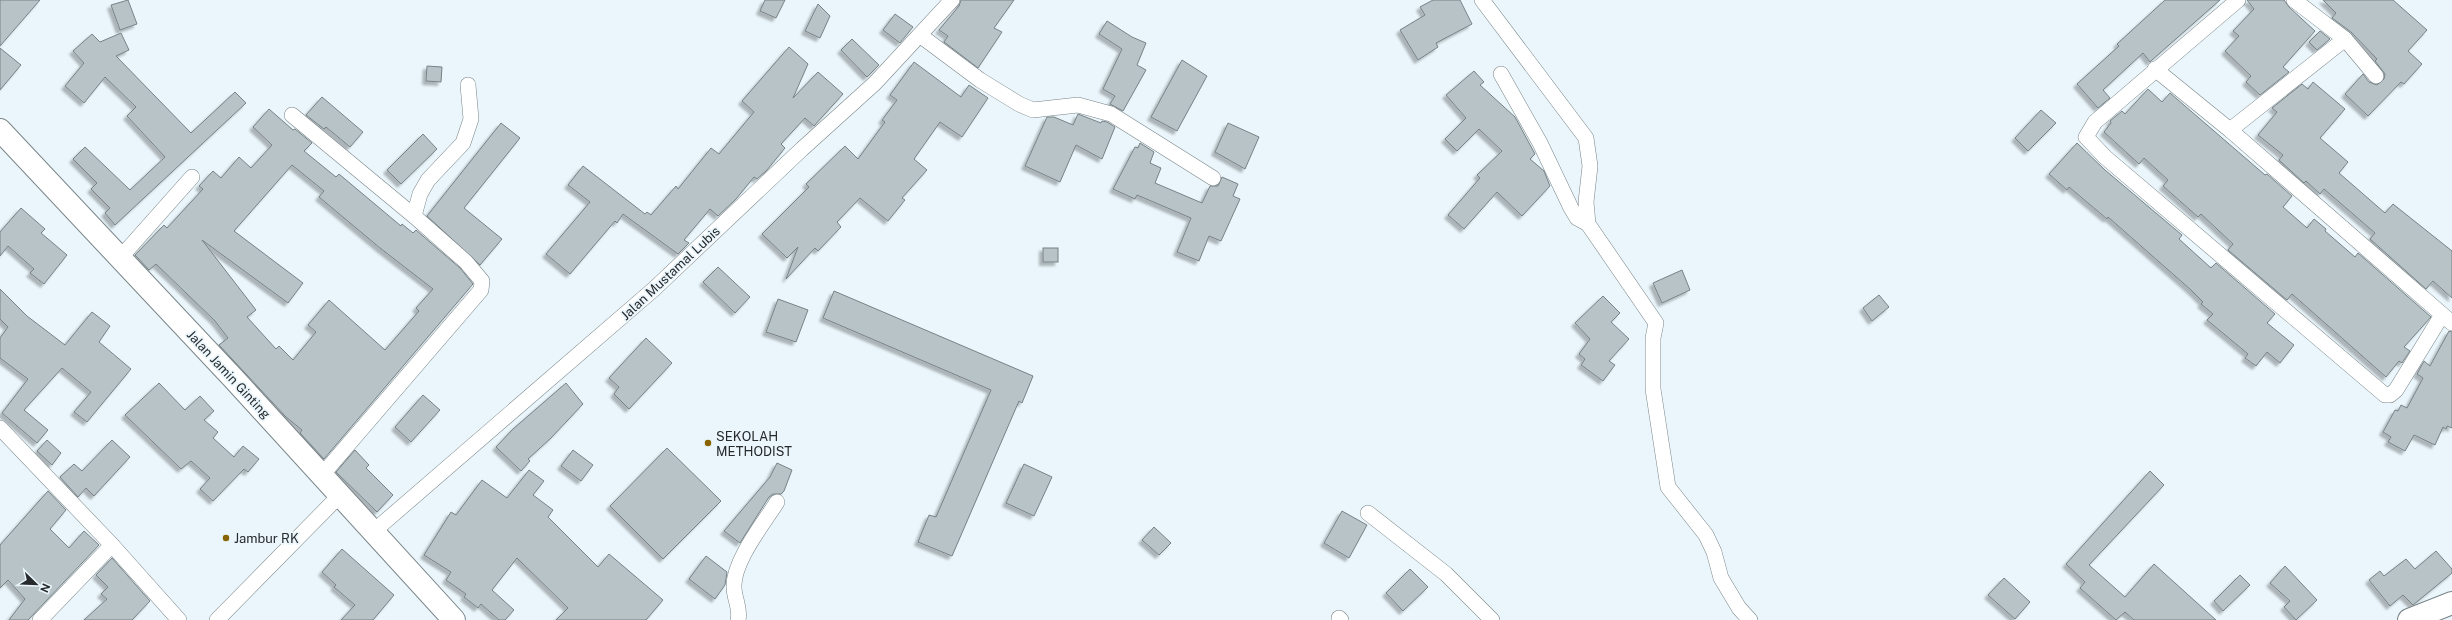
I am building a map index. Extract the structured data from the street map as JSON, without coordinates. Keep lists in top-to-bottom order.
{
  "streets": {
    "main road": ["Jalan Jamin Ginting"],
    "street": ["Jalan Mustamal Lubis"]
  },
  "crossings": [
    ["Jalan Mustamal Lubis", "Jalan Jamin Ginting"]
  ],
  "places": ["SEKOLAH METHODIST", "Jambur RK"],
  "north": "bottom right"
}
